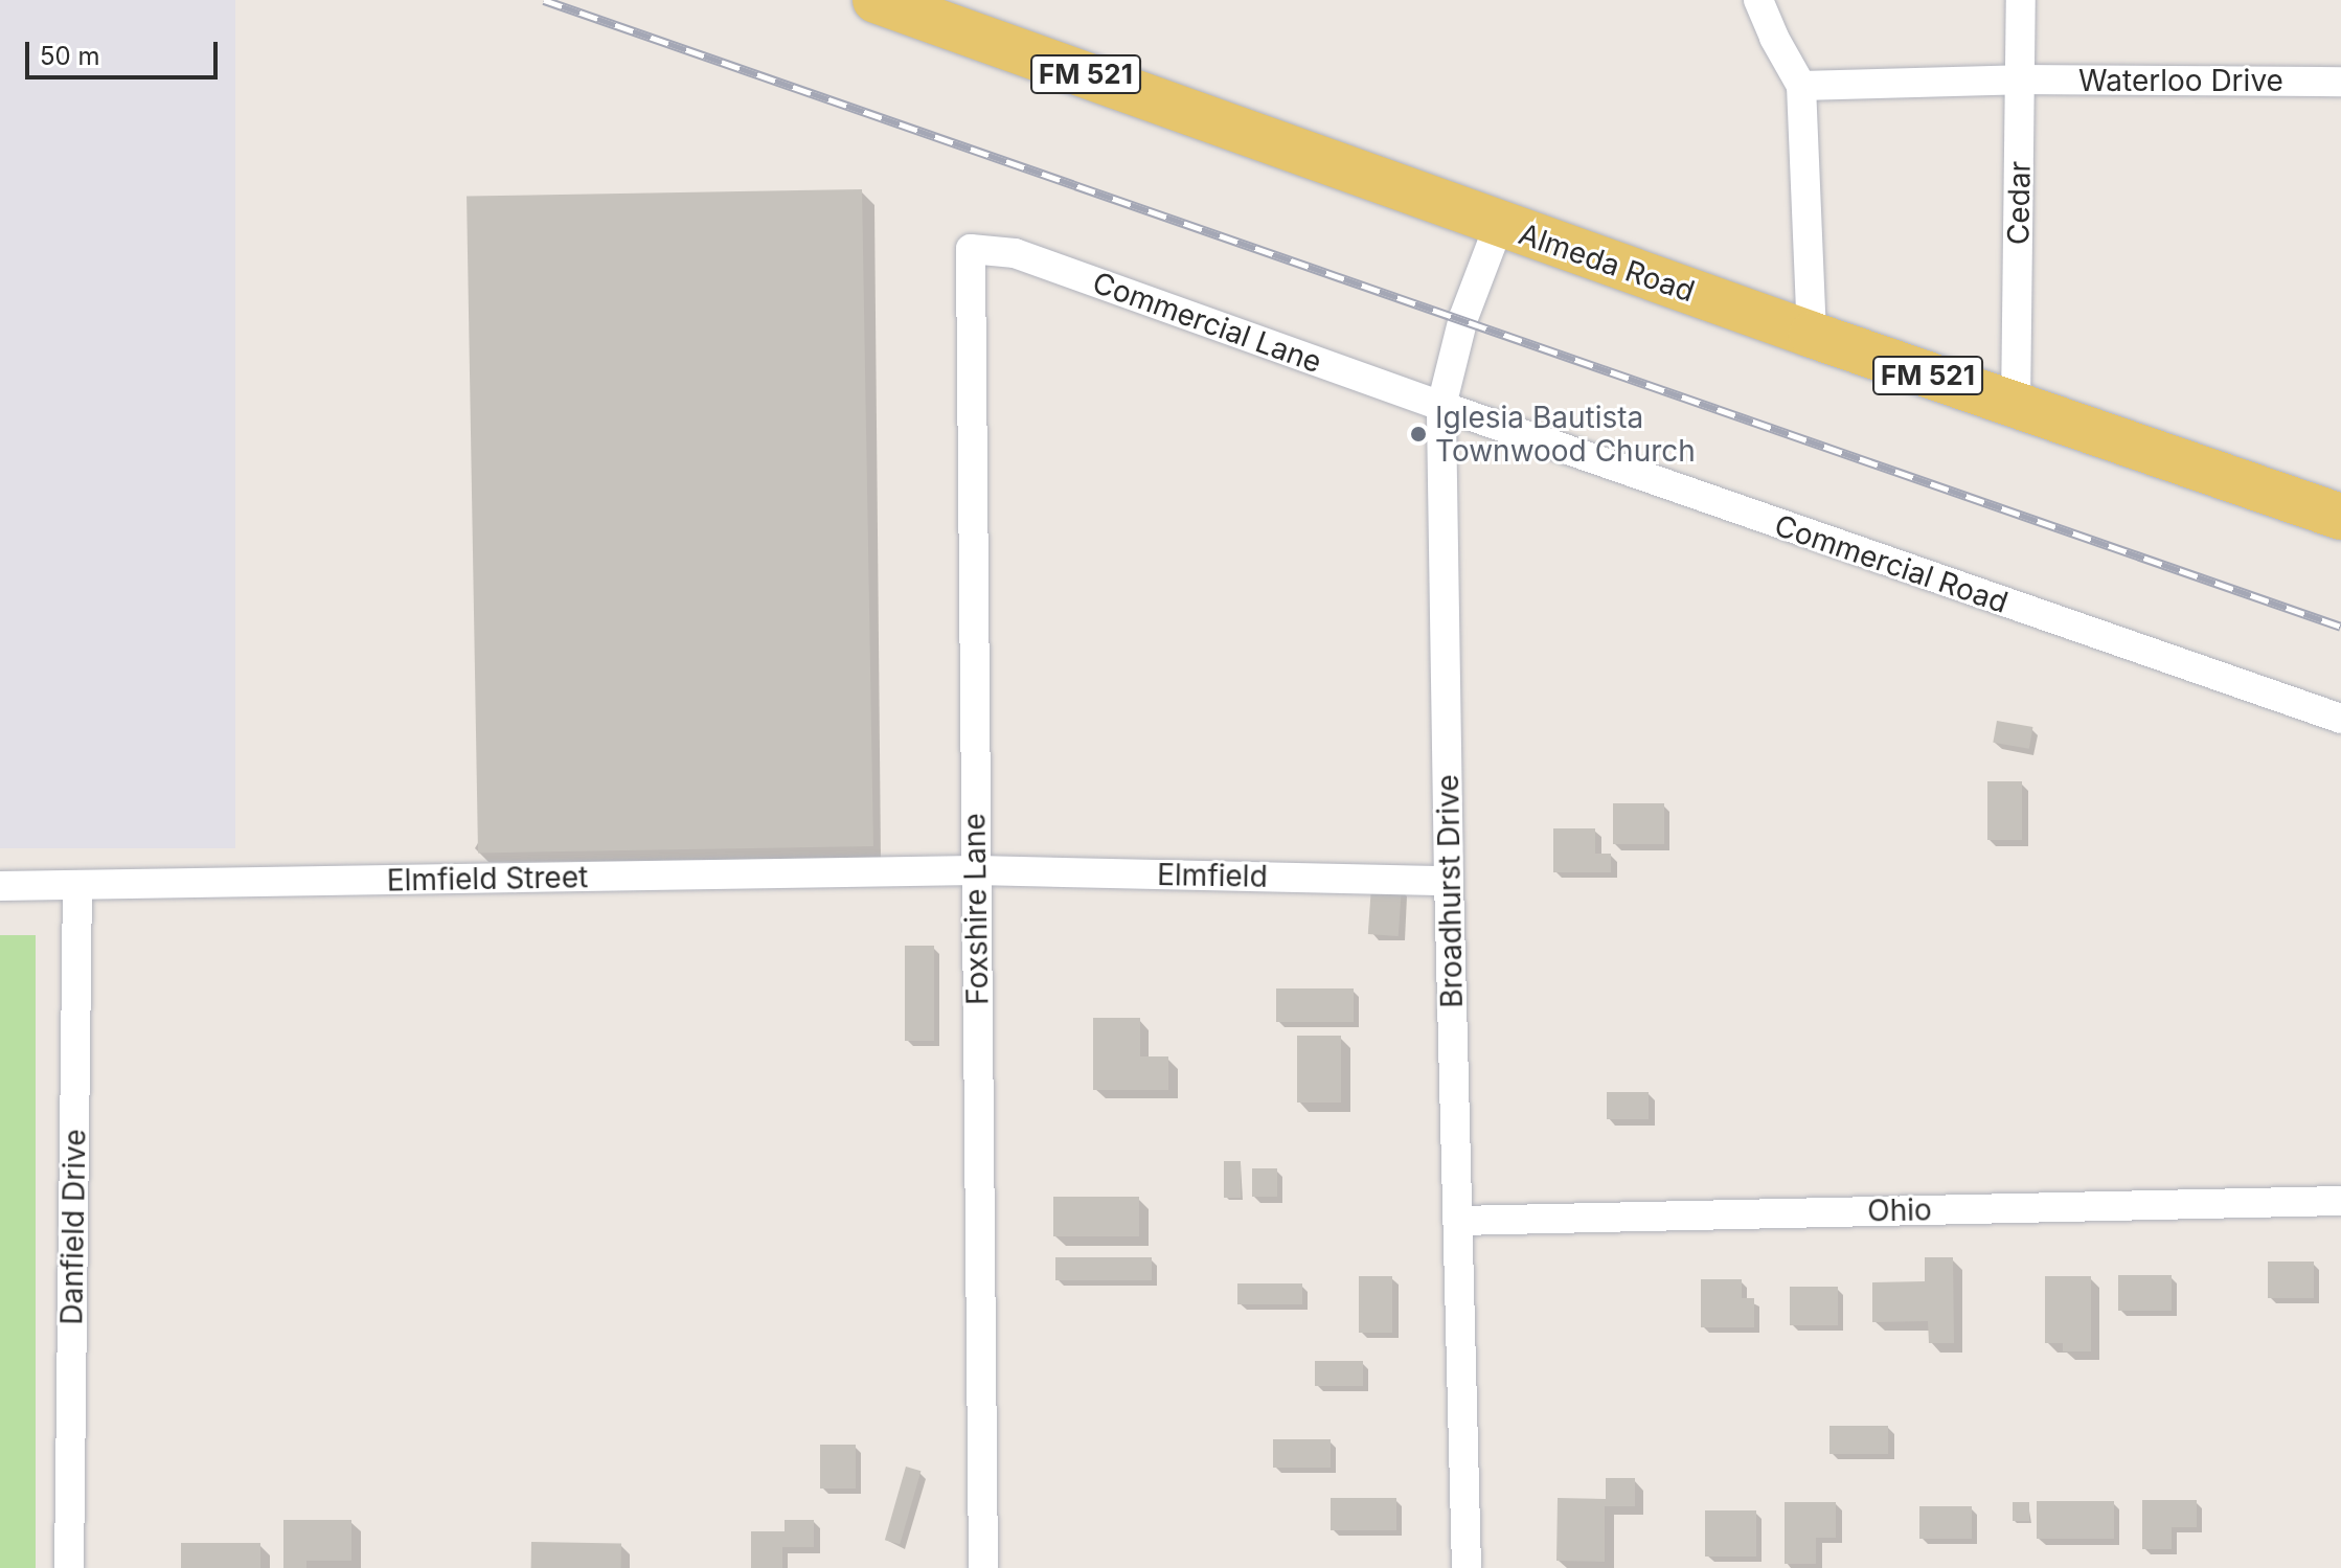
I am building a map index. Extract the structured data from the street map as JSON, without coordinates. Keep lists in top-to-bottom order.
{
  "streets": {
    "main road": ["FM 521", "Almeda Road"],
    "street": [
      "Waterloo Drive",
      "Cedar",
      "Commercial Lane",
      "Commercial Road",
      "Elmfield",
      "Elmfield Street",
      "Broadhurst Drive",
      "Foxshire Lane",
      "Ohio",
      "Danfield Drive"
    ]
  },
  "crossings": [
    ["Waterloo Drive", "Cedar"],
    ["Cedar", "Almeda Road"],
    ["Almeda Road", "Broadhurst Drive"],
    ["Commercial Lane", "Commercial Road"],
    ["Commercial Lane", "Broadhurst Drive"],
    ["Commercial Lane", "Foxshire Lane"],
    ["Commercial Road", "Broadhurst Drive"],
    ["Elmfield", "Elmfield Street"],
    ["Elmfield", "Broadhurst Drive"],
    ["Elmfield", "Foxshire Lane"],
    ["Elmfield Street", "Foxshire Lane"],
    ["Elmfield Street", "Danfield Drive"],
    ["Broadhurst Drive", "Ohio"]
  ],
  "places": ["Iglesia Bautista Townwood Church"],
  "scale_bar": "50 m"
}
